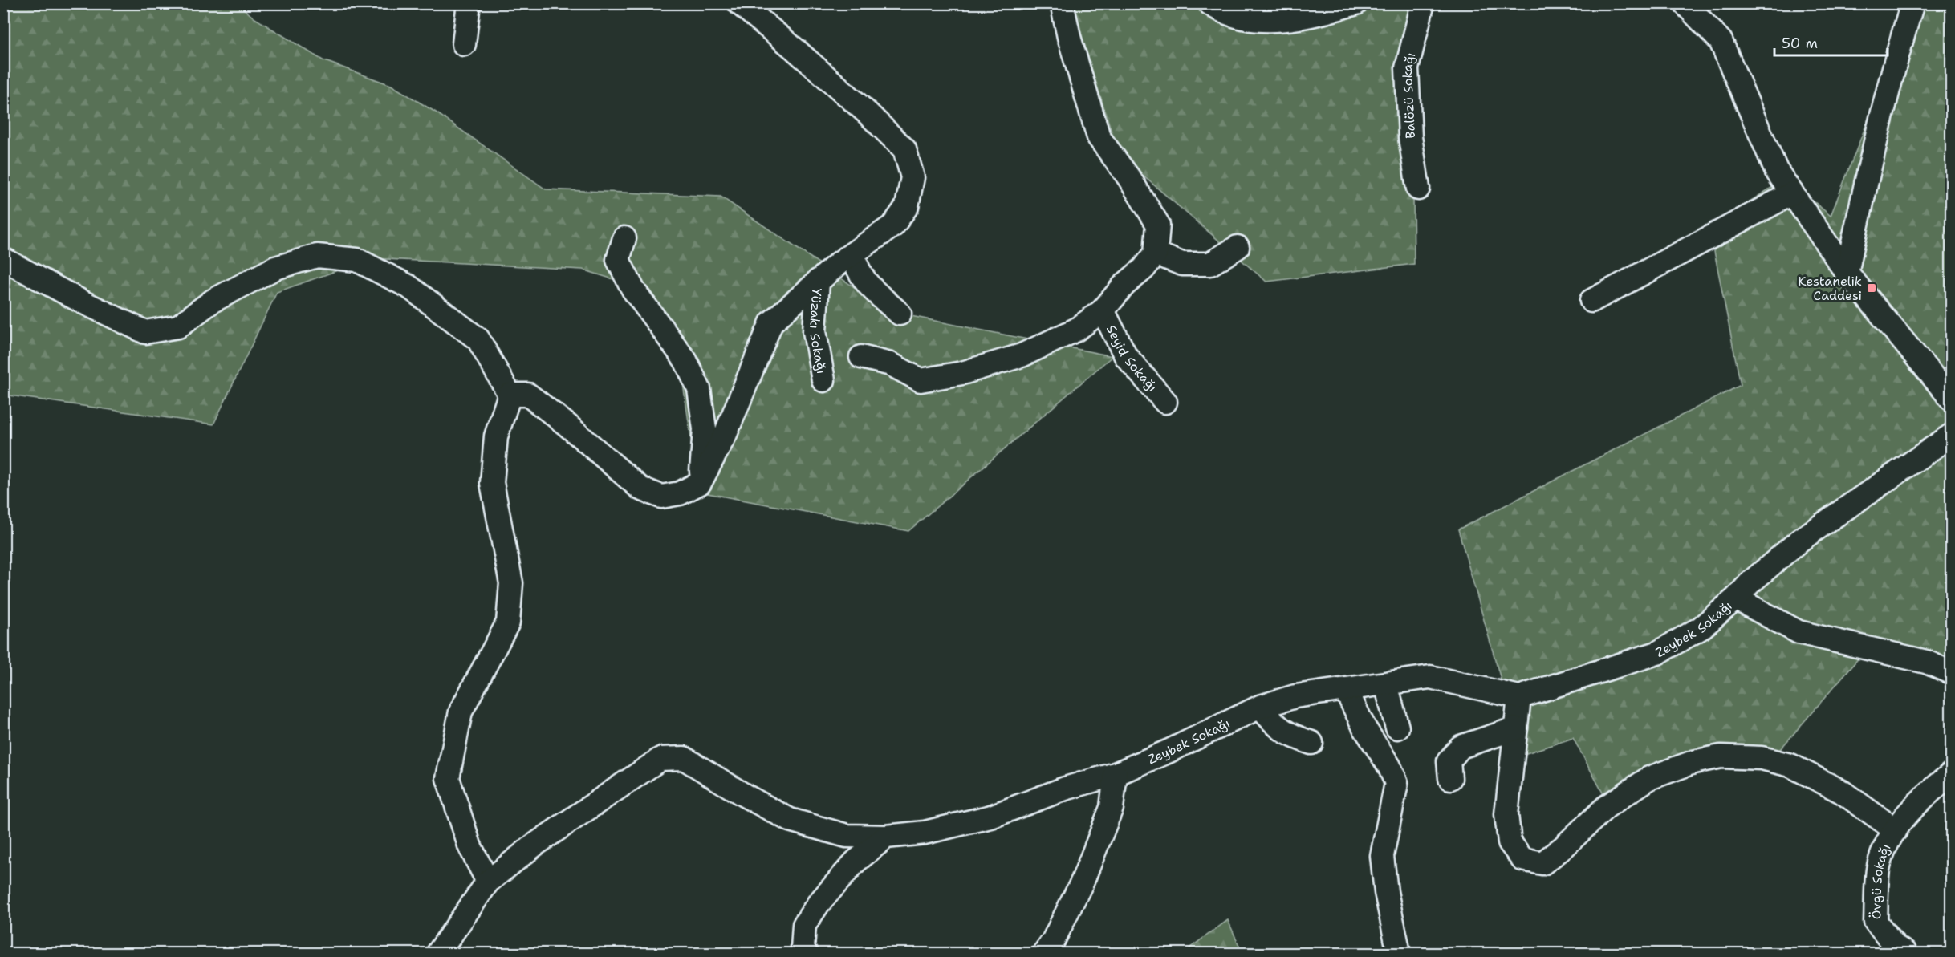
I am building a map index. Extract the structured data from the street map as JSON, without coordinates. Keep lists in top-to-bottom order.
{
  "streets": {
    "street": [
      "Balözü Sokağı",
      "Yüzakı Sokağı",
      "Seyid Sokağı",
      "Zeybek Sokağı",
      "Övgü Sokağı"
    ]
  },
  "places": {
    "transit": ["Kestanelik Caddesi"]
  },
  "scale_bar": "50 m"
}
